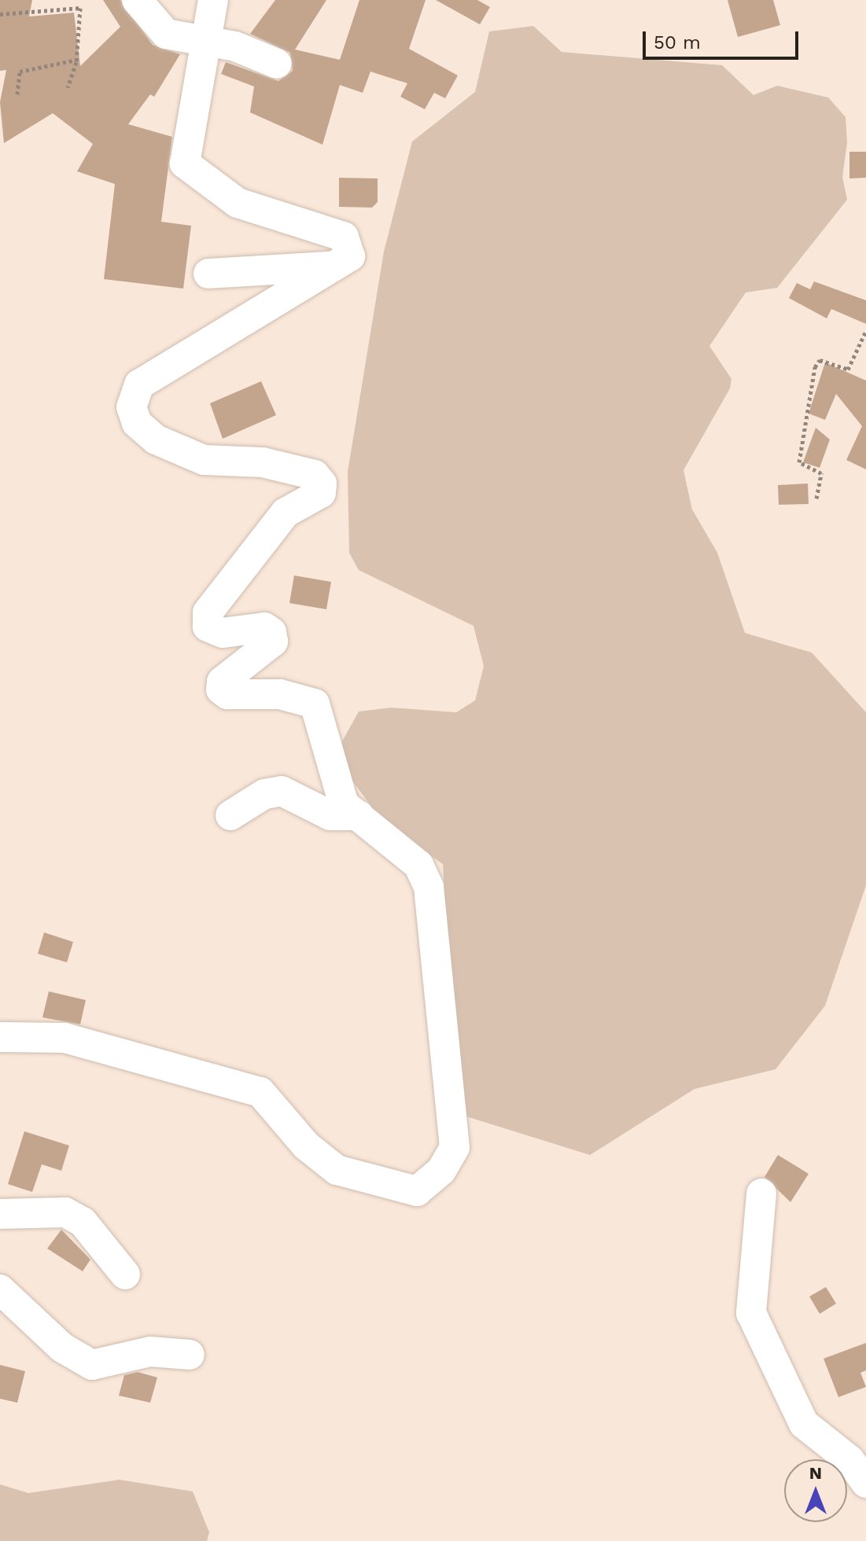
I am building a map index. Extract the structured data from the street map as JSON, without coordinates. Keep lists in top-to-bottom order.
{
  "scale_bar": "50 m",
  "north": "top"
}
